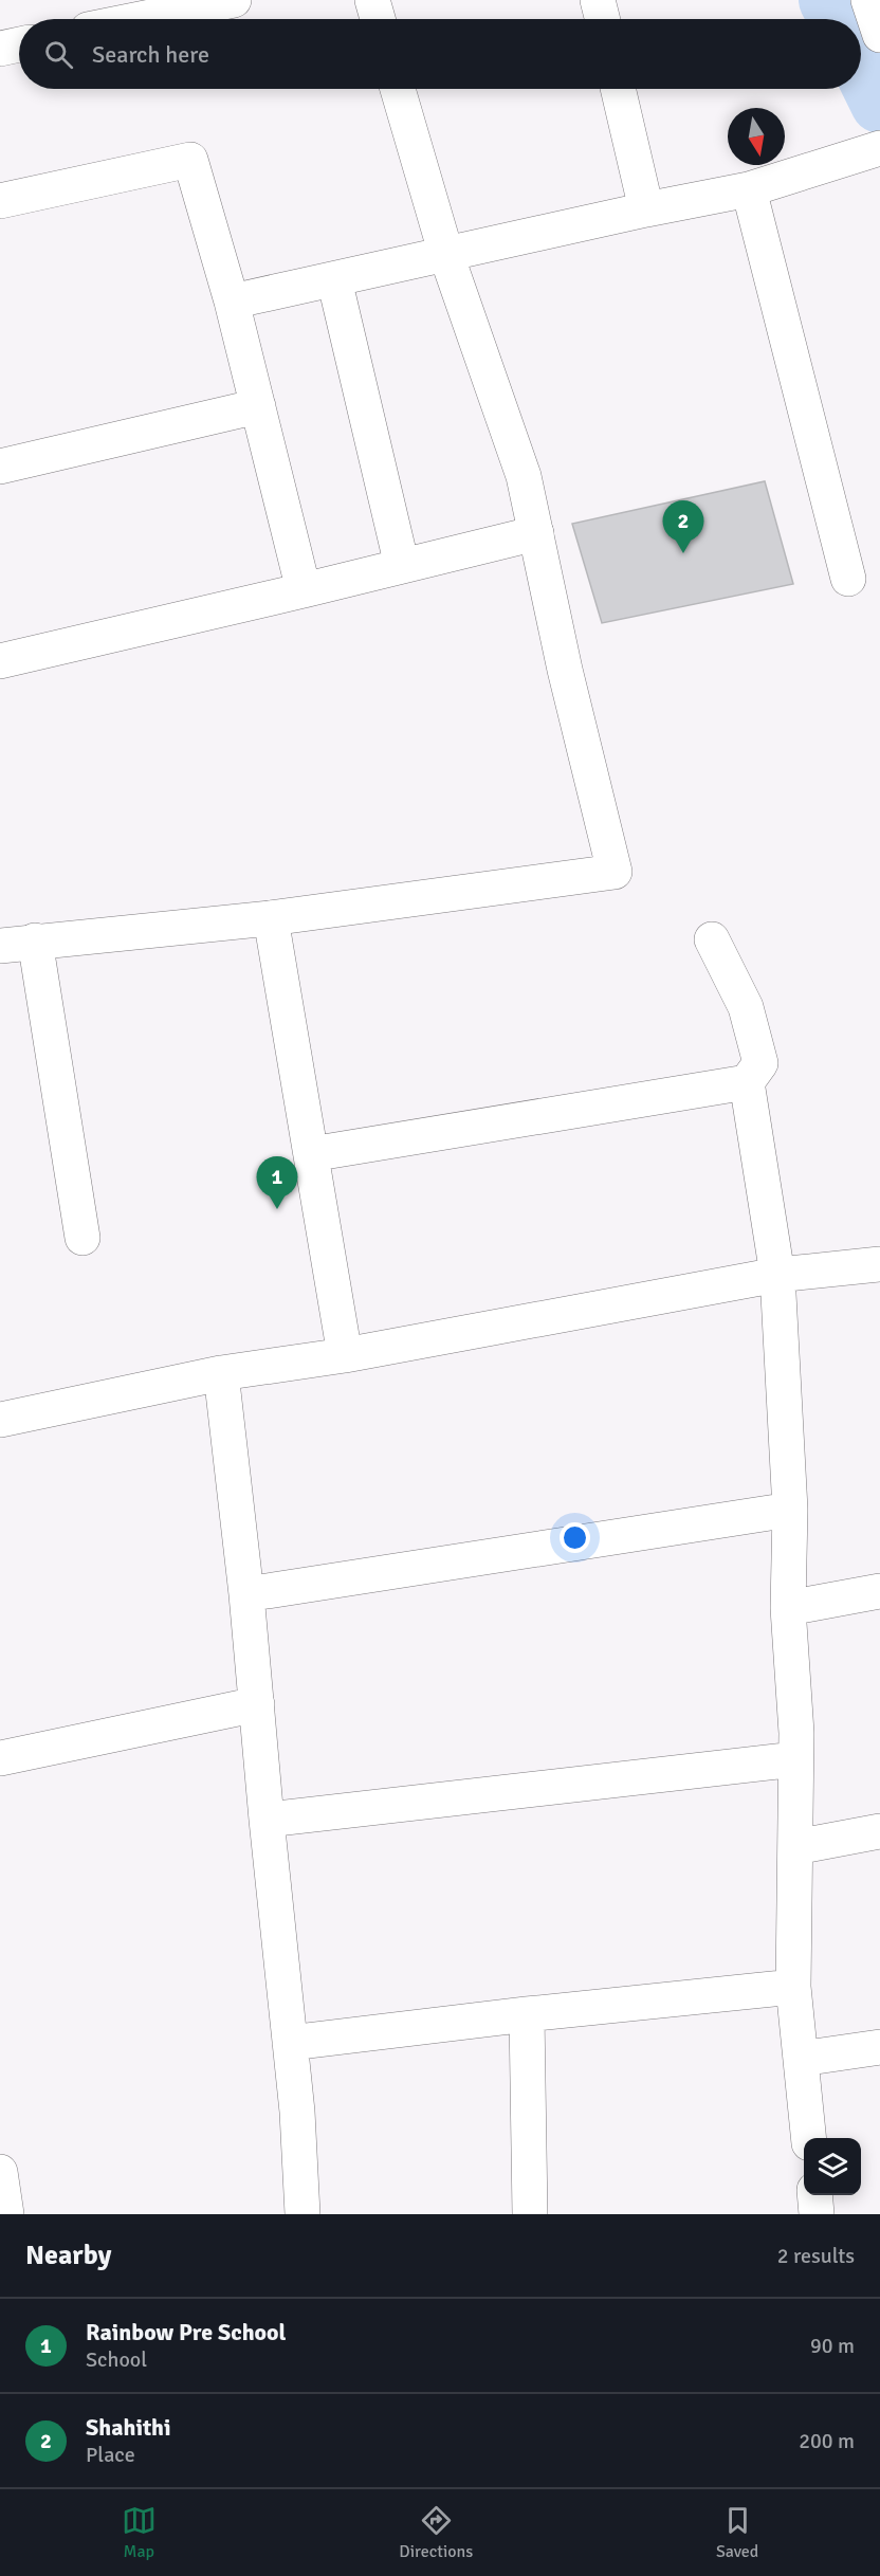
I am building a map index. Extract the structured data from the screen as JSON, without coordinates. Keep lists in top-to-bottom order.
{
  "north": "bottom",
  "page": {
    "search": "Search here",
    "pins": ["2", "1"],
    "heading": ["Nearby", "2 results"],
    "list": [
      {
        "mark": "1",
        "name": "Rainbow Pre School",
        "note": "School",
        "value": "90 m"
      },
      {
        "mark": "2",
        "name": "Shahithi",
        "note": "Place",
        "value": "200 m"
      }
    ],
    "nav": ["Map", "Directions", "Saved"]
  }
}
